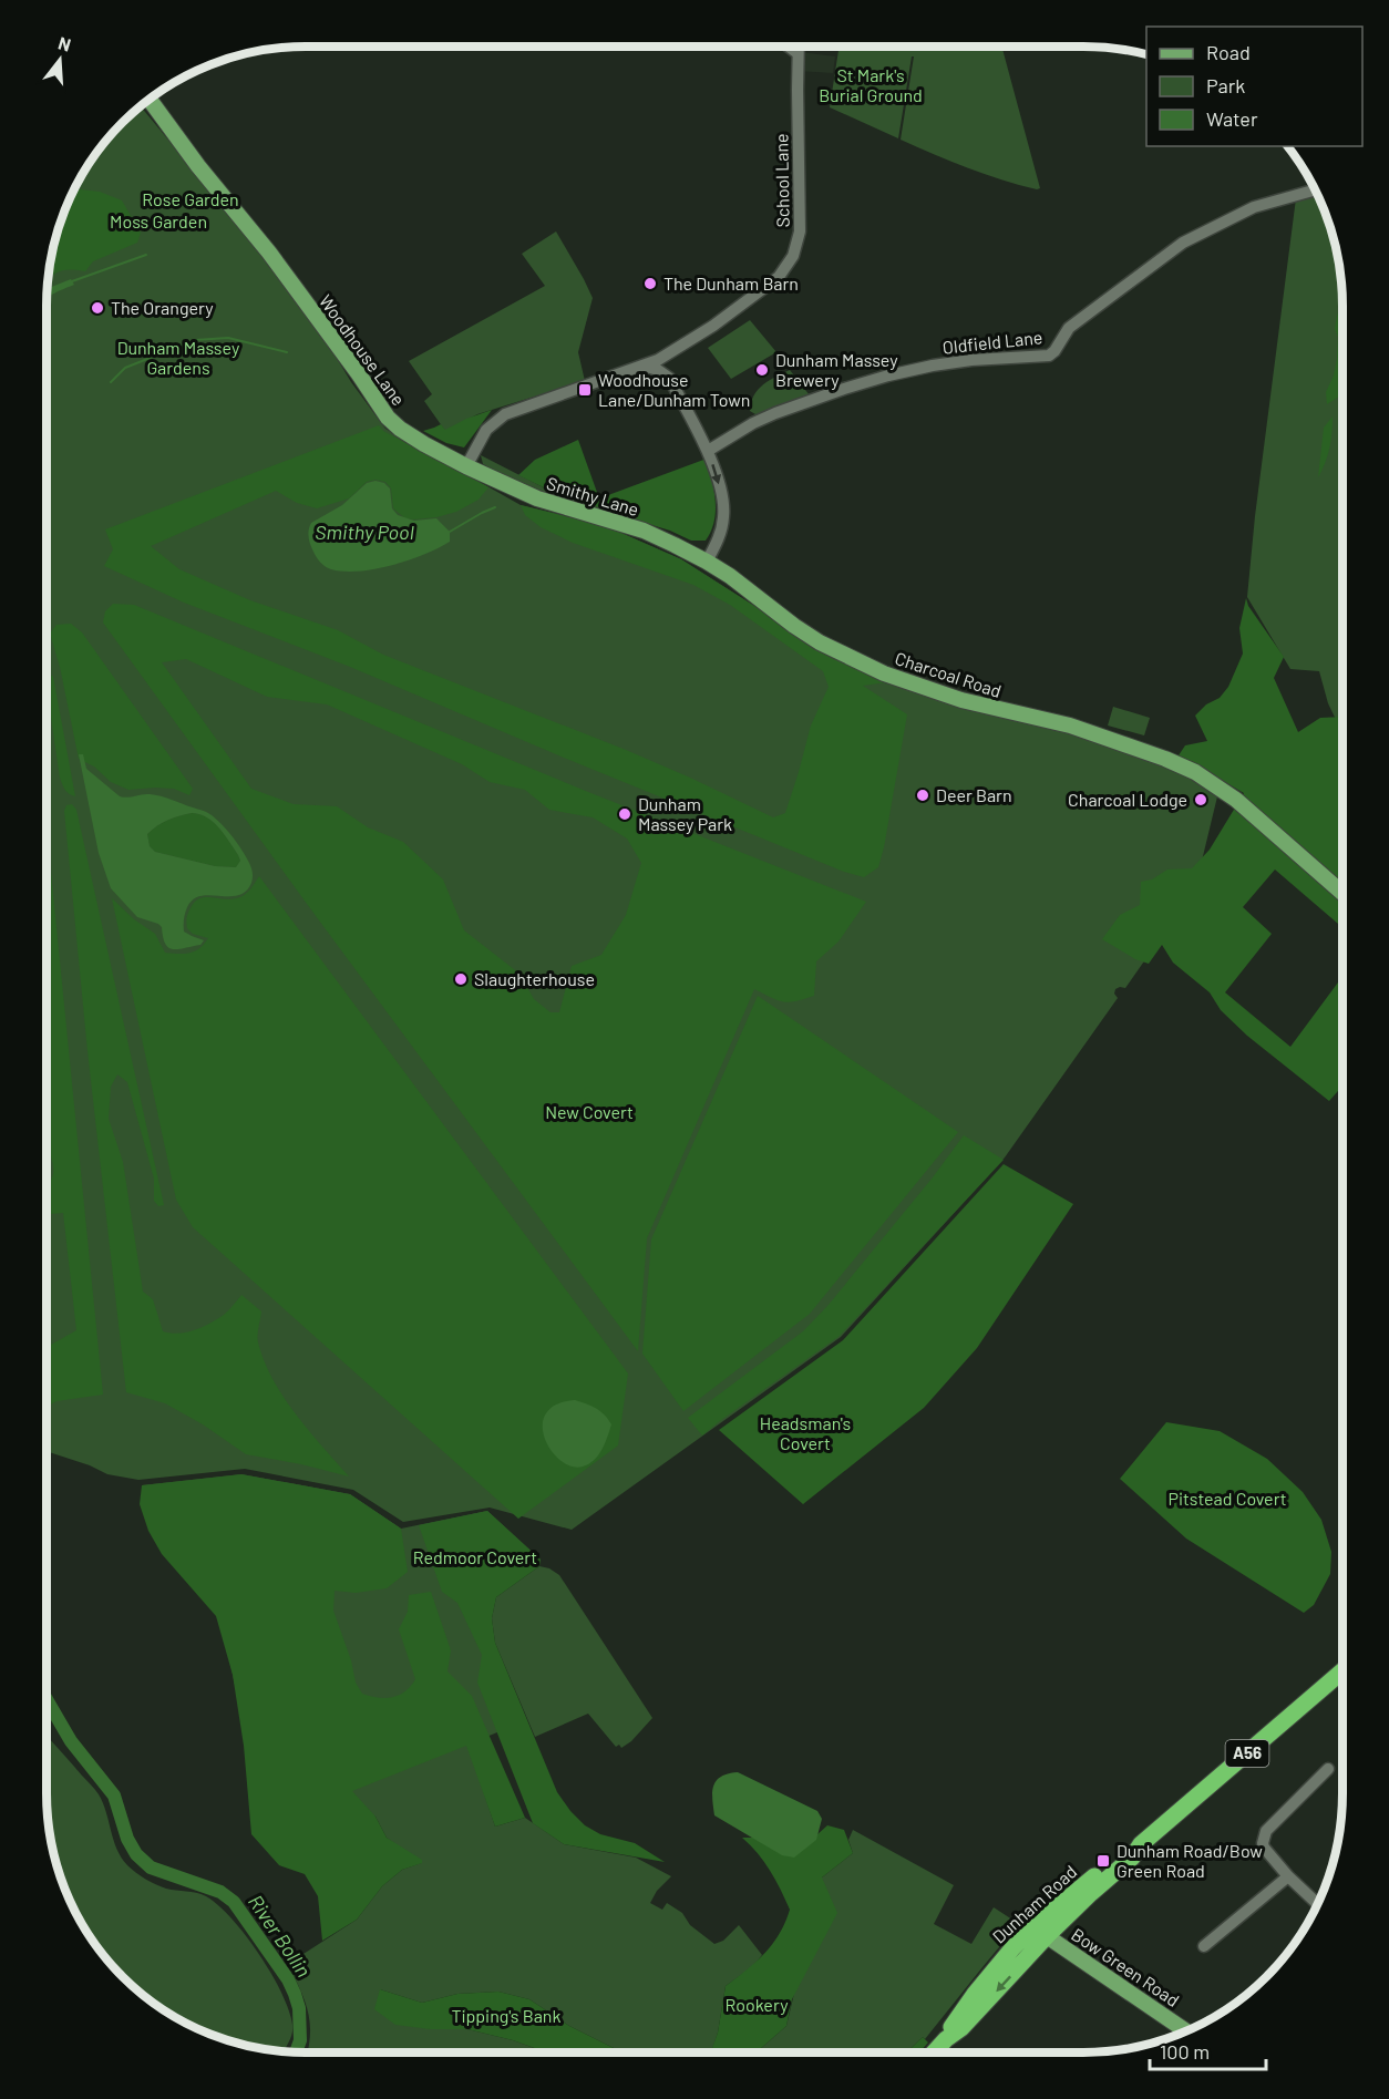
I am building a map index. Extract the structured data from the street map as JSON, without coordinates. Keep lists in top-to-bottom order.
{
  "streets": {
    "highway": ["A56", "Dunham Road"],
    "main road": [
      "Woodhouse Lane",
      "Smithy Lane",
      "Charcoal Road",
      "Bow Green Road"
    ],
    "street": ["School Lane", "Oldfield Lane"]
  },
  "crossings": [
    ["Woodhouse Lane", "Smithy Lane"],
    ["Smithy Lane", "Charcoal Road"],
    ["Dunham Road", "Bow Green Road"]
  ],
  "water": ["Smithy Pool", "River Bollin"],
  "parks": [
    "St Mark's Burial Ground",
    "Rose Garden",
    "Moss Garden",
    "Dunham Massey Gardens",
    "New Covert",
    "Headsman's Covert",
    "Pitstead Covert",
    "Redmoor Covert",
    "Rookery",
    "Tipping's Bank"
  ],
  "places": {
    "other": [
      "The Dunham Barn",
      "The Orangery",
      "Dunham Massey Brewery",
      "Deer Barn",
      "Charcoal Lodge",
      "Dunham Massey Park",
      "Slaughterhouse"
    ],
    "transit": ["Woodhouse Lane/Dunham Town", "Dunham Road/Bow Green Road"]
  },
  "legend": ["Road", "Park", "Water"],
  "scale_bar": "100 m",
  "north": "top"
}
